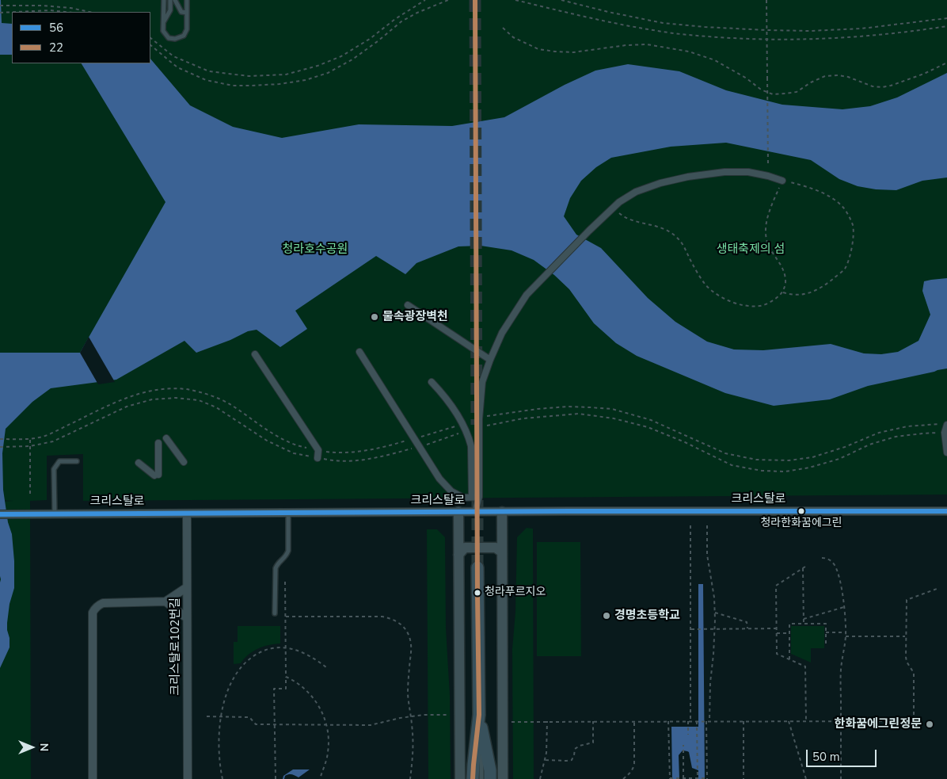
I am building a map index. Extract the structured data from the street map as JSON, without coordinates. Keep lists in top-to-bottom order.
{
  "streets": {
    "street": ["크리스탈로", "크리스탈로102번길"]
  },
  "crossings": [
    ["크리스탈로", "크리스탈로102번길"]
  ],
  "parks": ["청라호수공원", "생태축제의 섬"],
  "places": [
    "물속광장벽천",
    "청라한화꿈에그린",
    "청라푸르지오",
    "경명초등학교",
    "한화꿈에그린정문"
  ],
  "lines": ["transit line 22", "transit line 56"],
  "legend": ["56", "22"],
  "scale_bar": "50 m",
  "north": "right"
}
